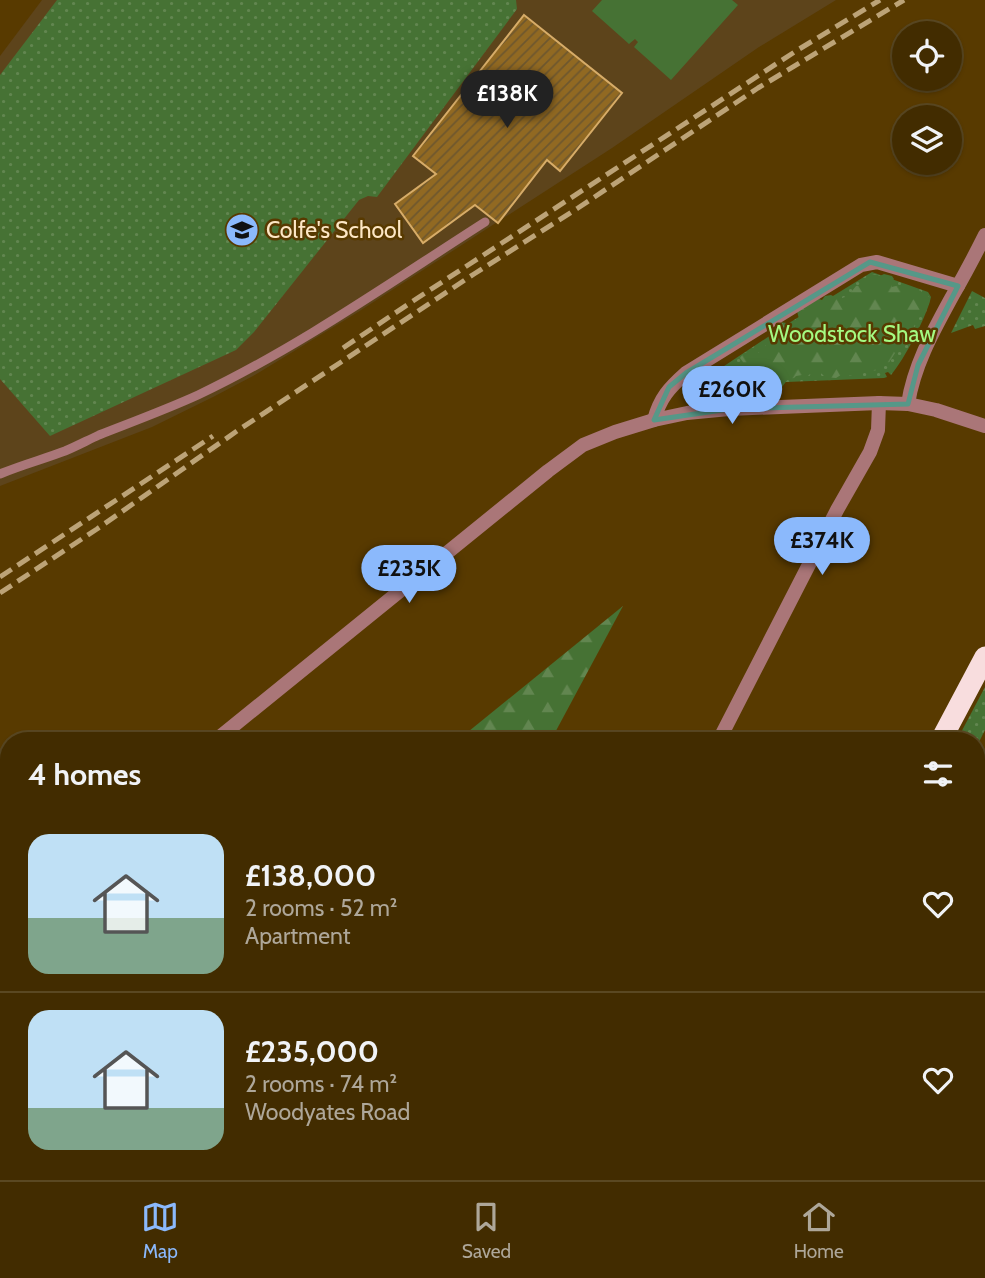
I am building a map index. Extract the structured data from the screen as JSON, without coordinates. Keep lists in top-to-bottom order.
{
  "parks": ["Woodstock Shaw"],
  "places": {
    "school or university": ["Colfe's School"]
  },
  "page": {
    "price": [
      "£138K",
      "£260K",
      "£374K",
      "£235K"
    ],
    "heading": "4 homes",
    "list": [
      {
        "name": "£138,000",
        "note": "2 rooms · 52 m² · Apartment"
      },
      {
        "name": "£235,000",
        "note": "2 rooms · 74 m² · Woodyates Road"
      }
    ],
    "tabs": ["Map", "Saved", "Home"]
  }
}
